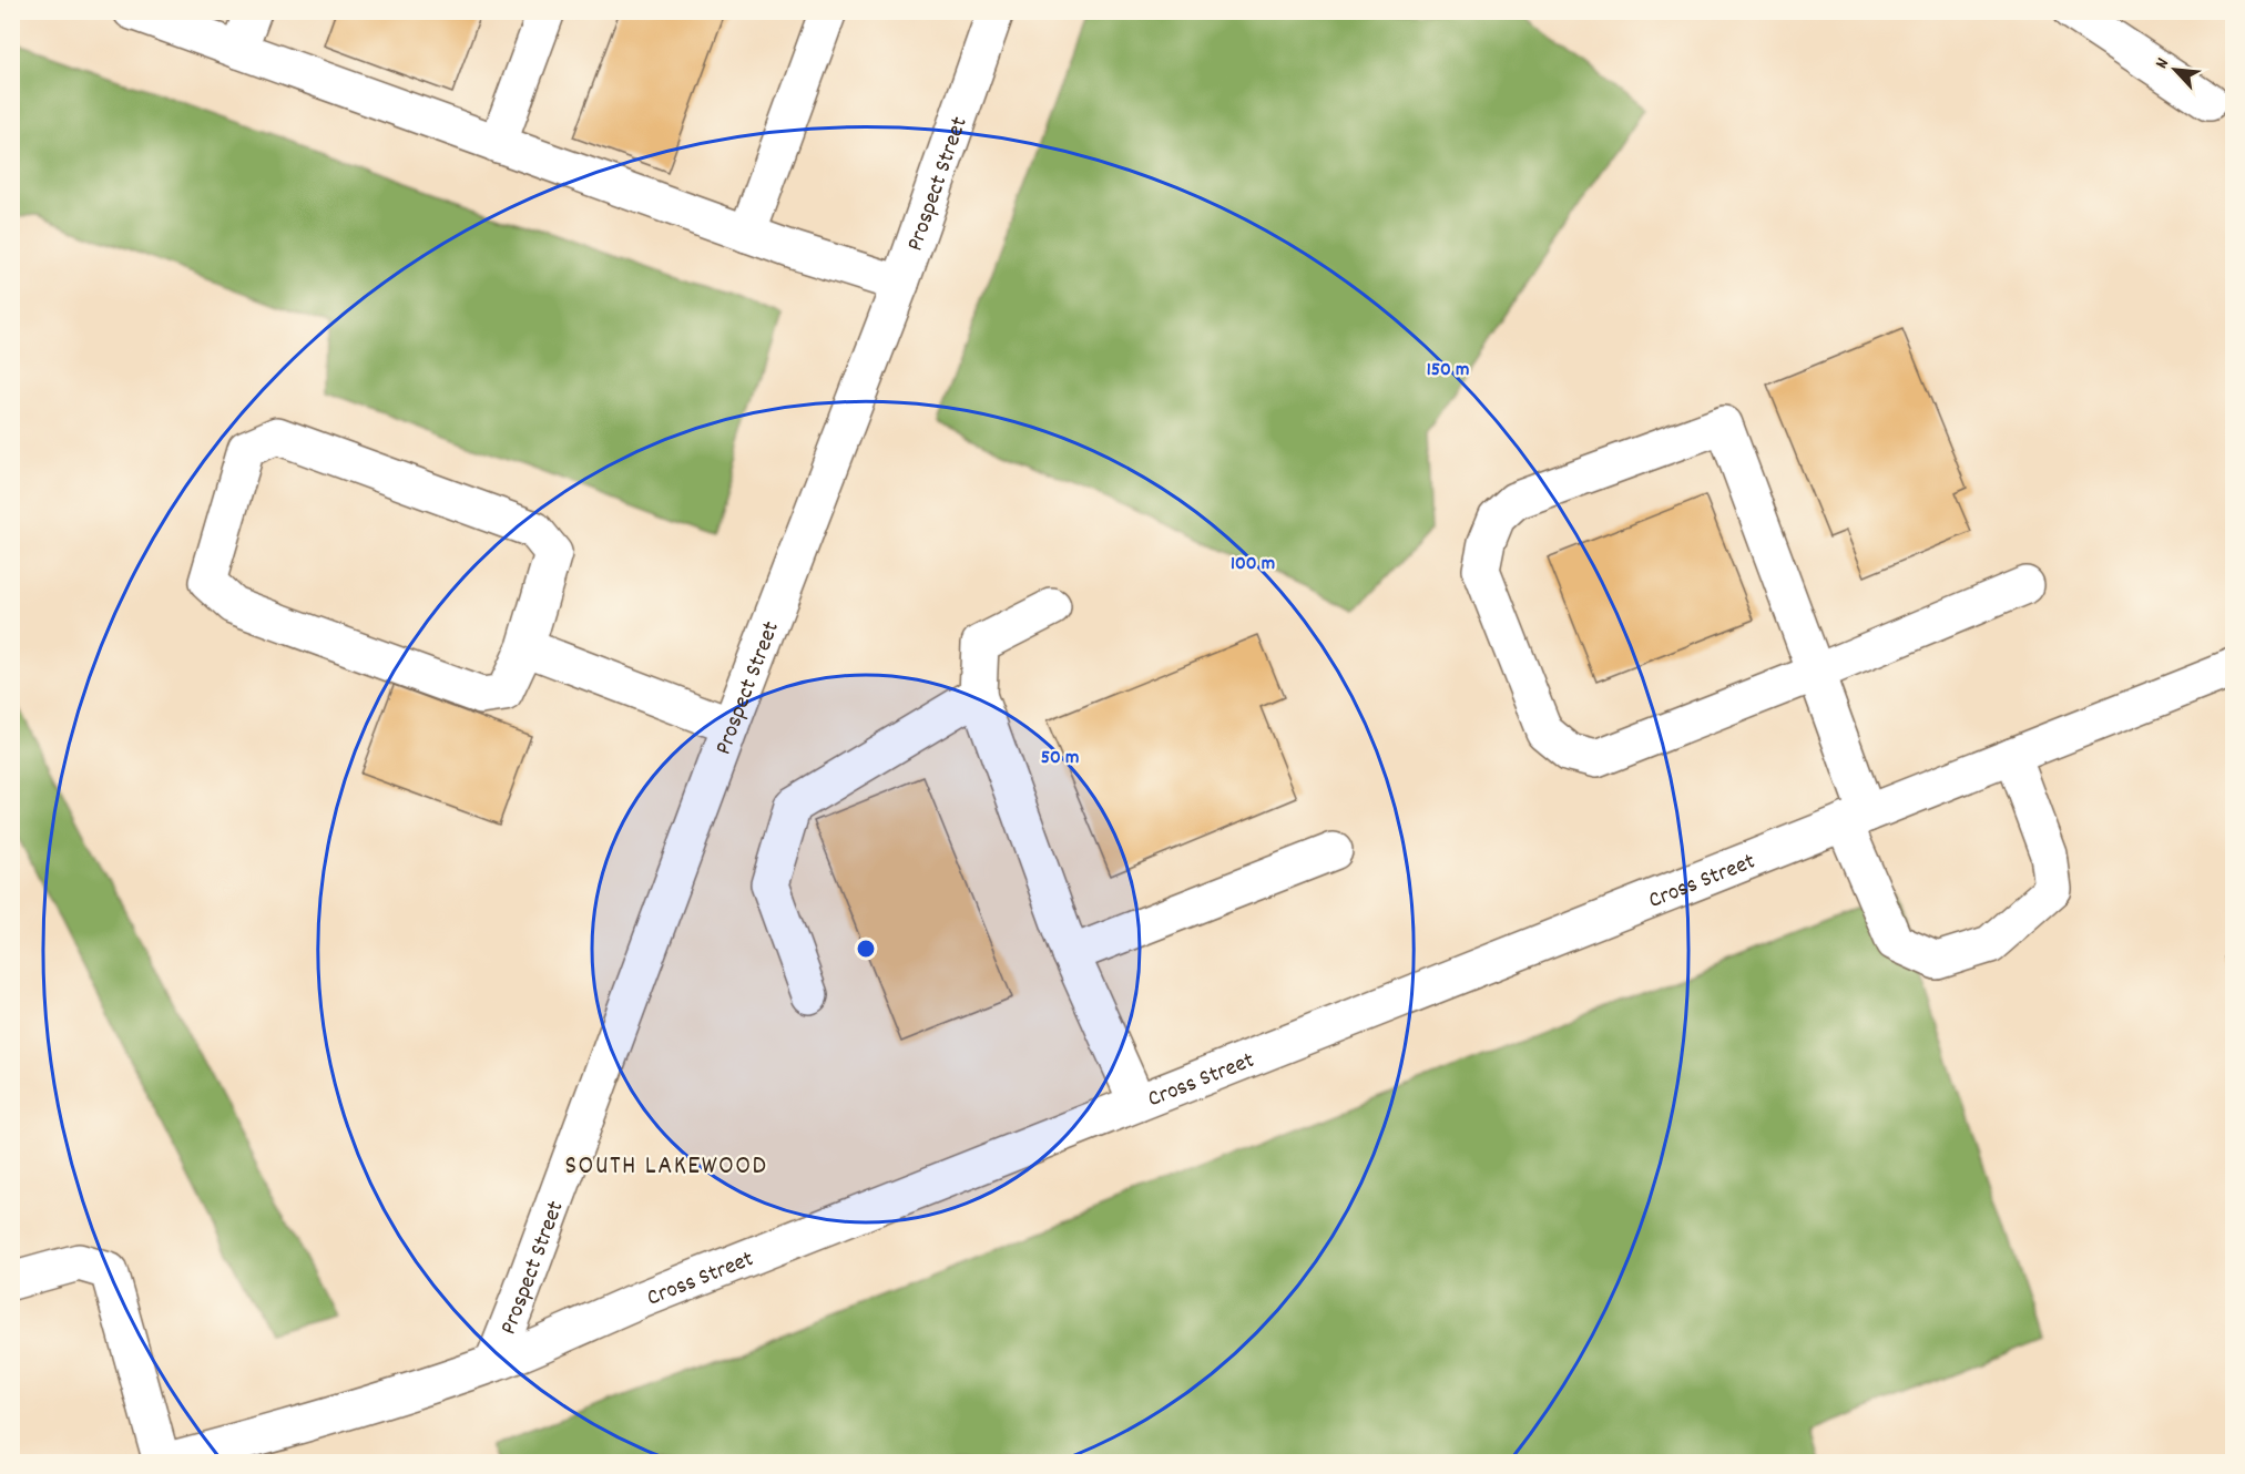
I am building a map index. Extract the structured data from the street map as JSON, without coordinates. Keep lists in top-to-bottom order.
{
  "streets": {
    "main road": ["Prospect Street", "Cross Street"]
  },
  "crossings": [
    ["Prospect Street", "Cross Street"]
  ],
  "districts": ["SOUTH LAKEWOOD"],
  "north": "top left",
  "rings": ["150 m", "100 m", "50 m"]
}
